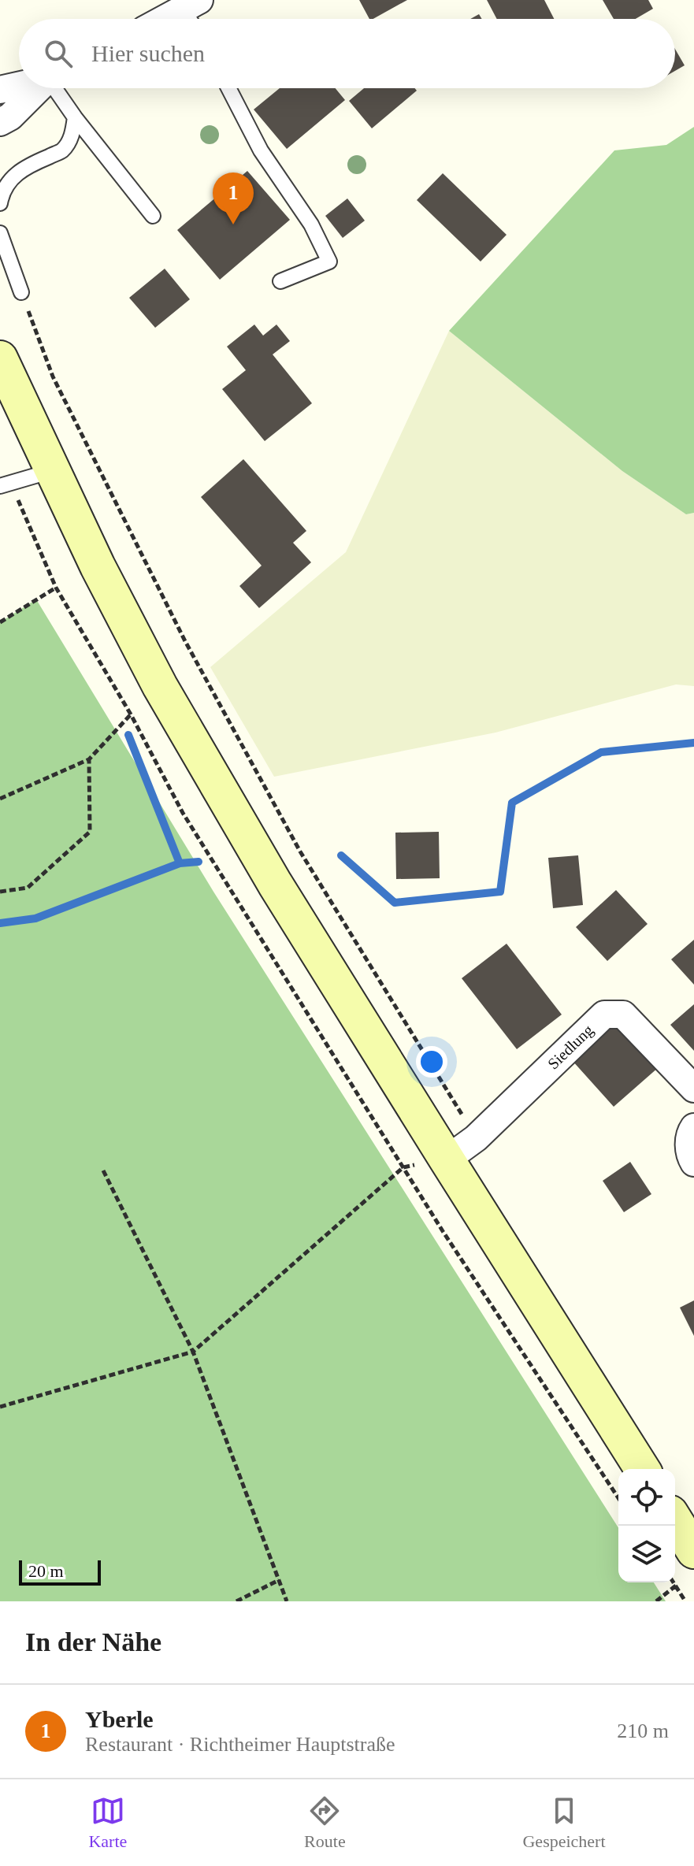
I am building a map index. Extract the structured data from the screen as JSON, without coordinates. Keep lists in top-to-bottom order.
{
  "streets": {
    "street": ["Siedlung"]
  },
  "scale_bar": "20 m",
  "page": {
    "search": "Hier suchen",
    "pins": "1",
    "scale": "20 m",
    "heading": "In der Nähe",
    "list": [
      {
        "mark": "1",
        "name": "Yberle",
        "note": "Restaurant · Richtheimer Hauptstraße",
        "value": "210 m"
      }
    ],
    "nav": ["Karte", "Route", "Gespeichert"]
  }
}
